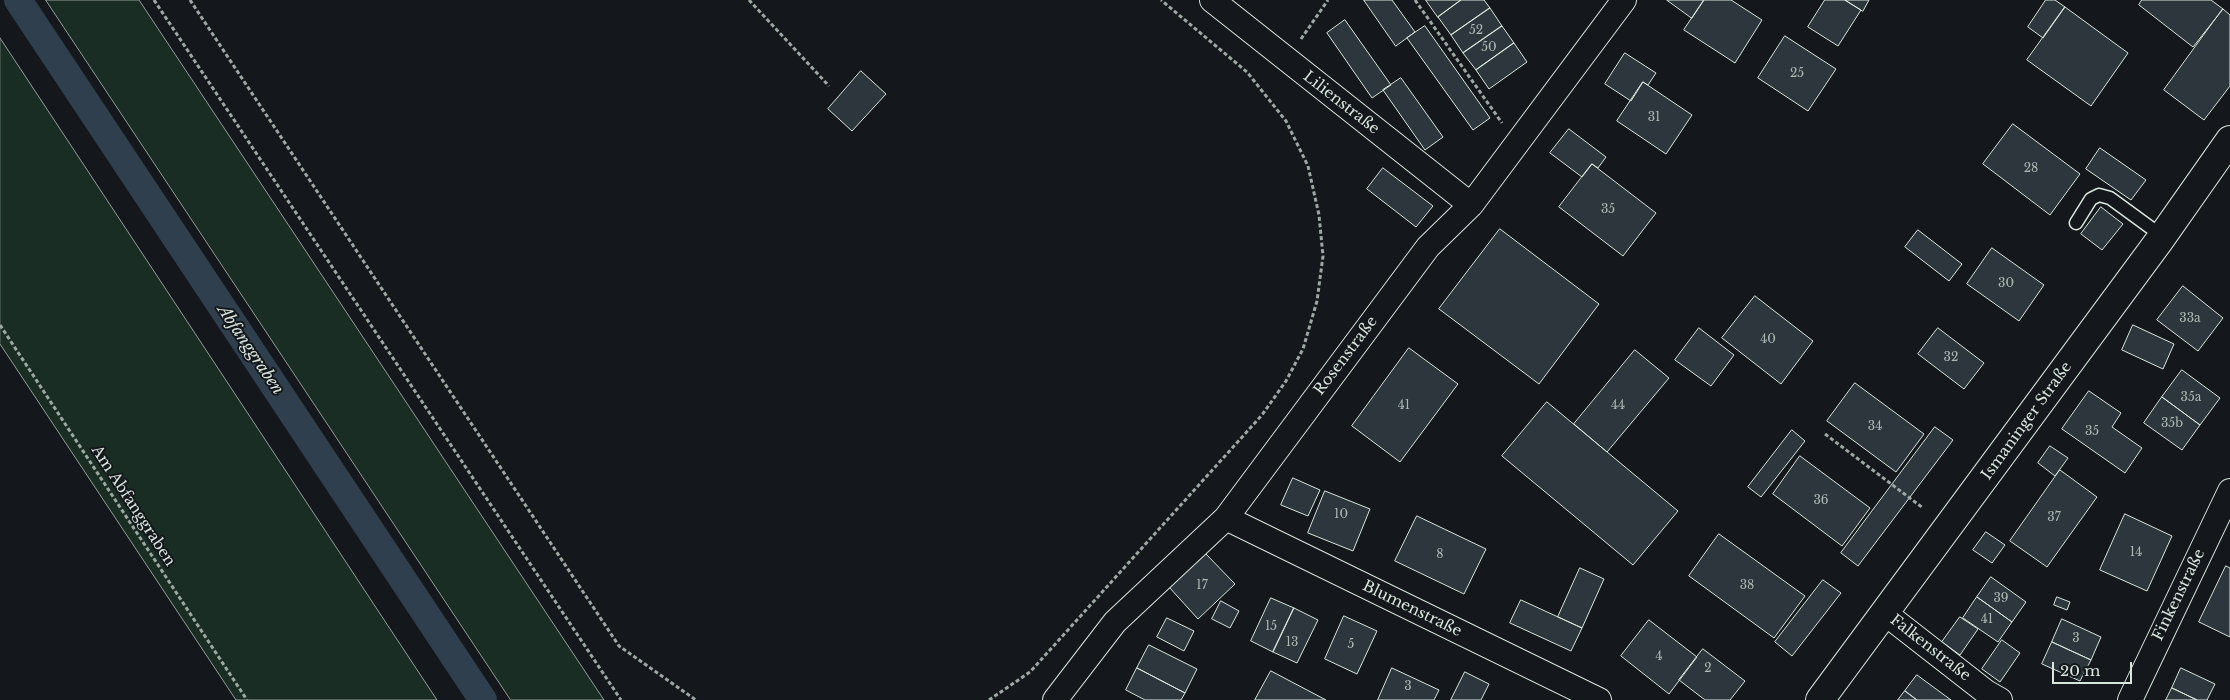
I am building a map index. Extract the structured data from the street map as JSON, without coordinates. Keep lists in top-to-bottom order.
{
  "streets": {
    "main road": ["Ismaninger Straße"],
    "street": [
      "Lilienstraße",
      "Rosenstraße",
      "Finkenstraße",
      "Blumenstraße",
      "Falkenstraße"
    ],
    "path": ["Am Abfanggraben"]
  },
  "crossings": [
    ["Lilienstraße", "Rosenstraße"],
    ["Rosenstraße", "Blumenstraße"],
    ["Ismaninger Straße", "Falkenstraße"]
  ],
  "water": ["Abfanggraben"],
  "house_numbers": [
    "52",
    "50",
    "25",
    "31",
    "28",
    "35",
    "30",
    "33a",
    "40",
    "32",
    "35a",
    "41",
    "44",
    "35b",
    "34",
    "35",
    "36",
    "10",
    "37",
    "14",
    "8",
    "17",
    "38",
    "39",
    "41",
    "15",
    "3",
    "13",
    "5",
    "4",
    "2",
    "3"
  ],
  "scale_bar": "20 m"
}
